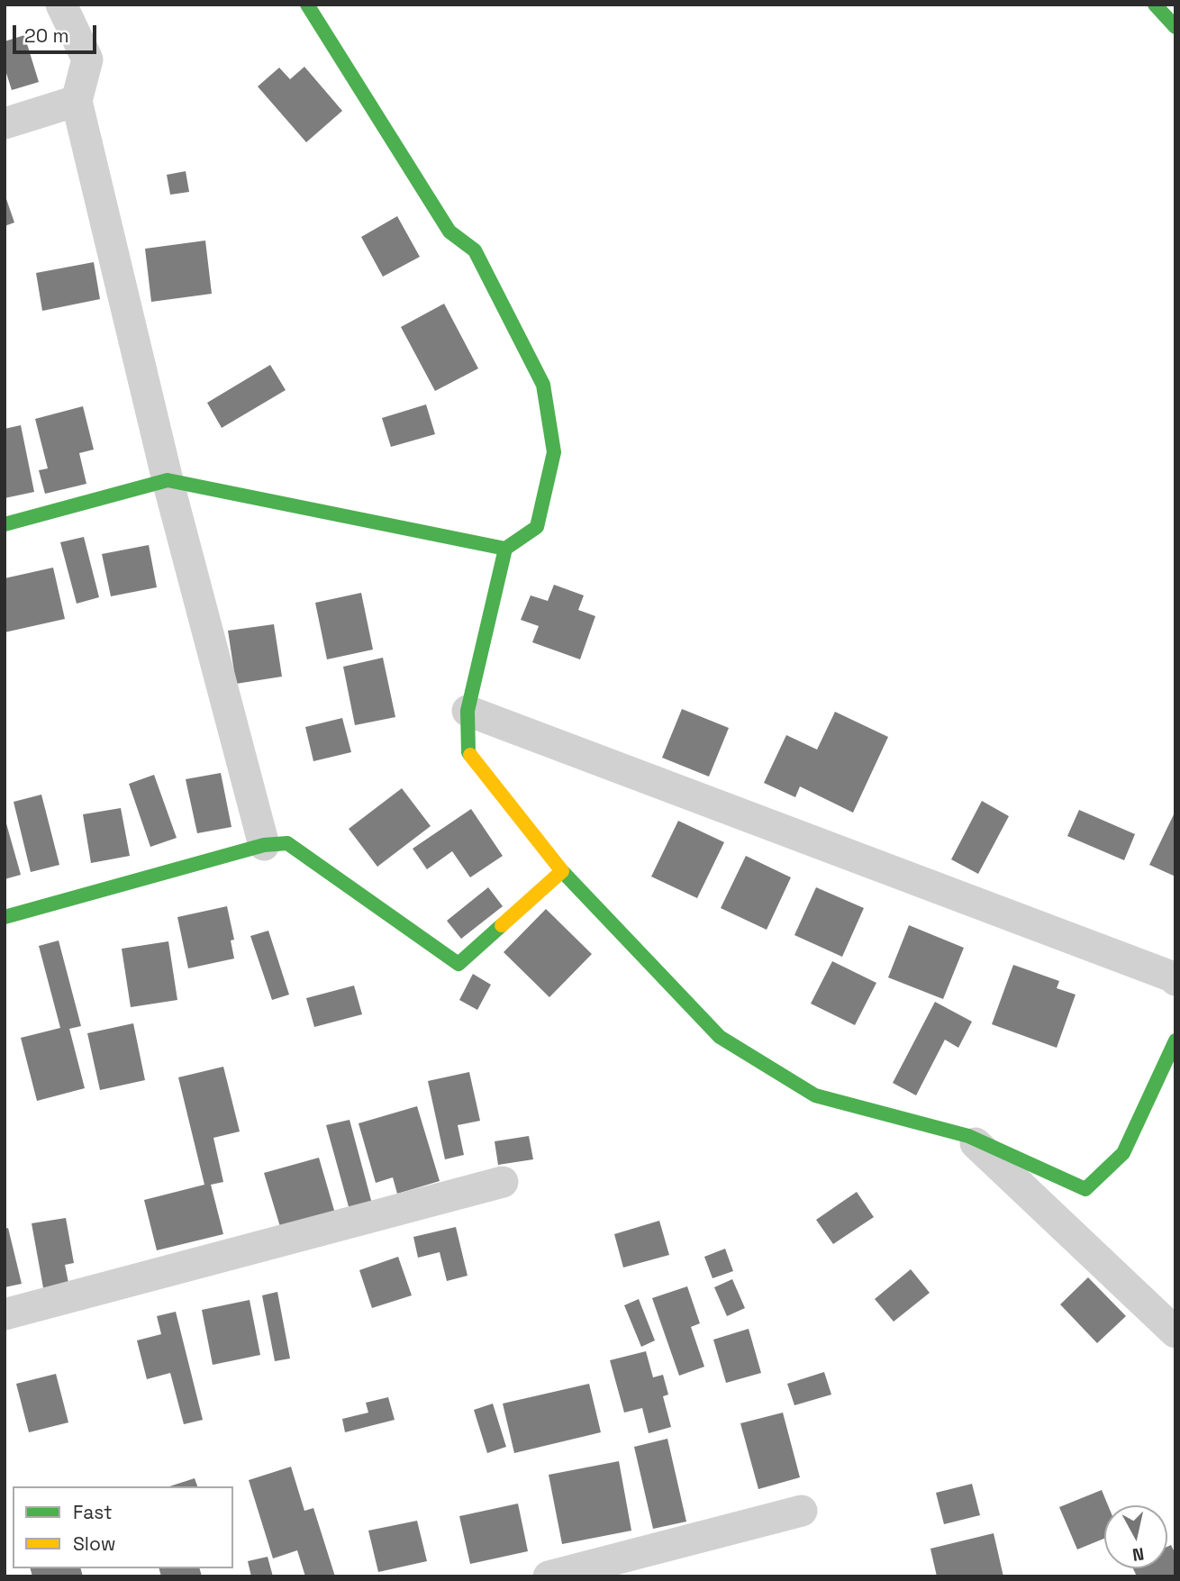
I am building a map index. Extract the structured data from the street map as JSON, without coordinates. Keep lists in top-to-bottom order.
{
  "legend": ["Fast", "Slow"],
  "scale_bar": "20 m",
  "north": "bottom"
}
